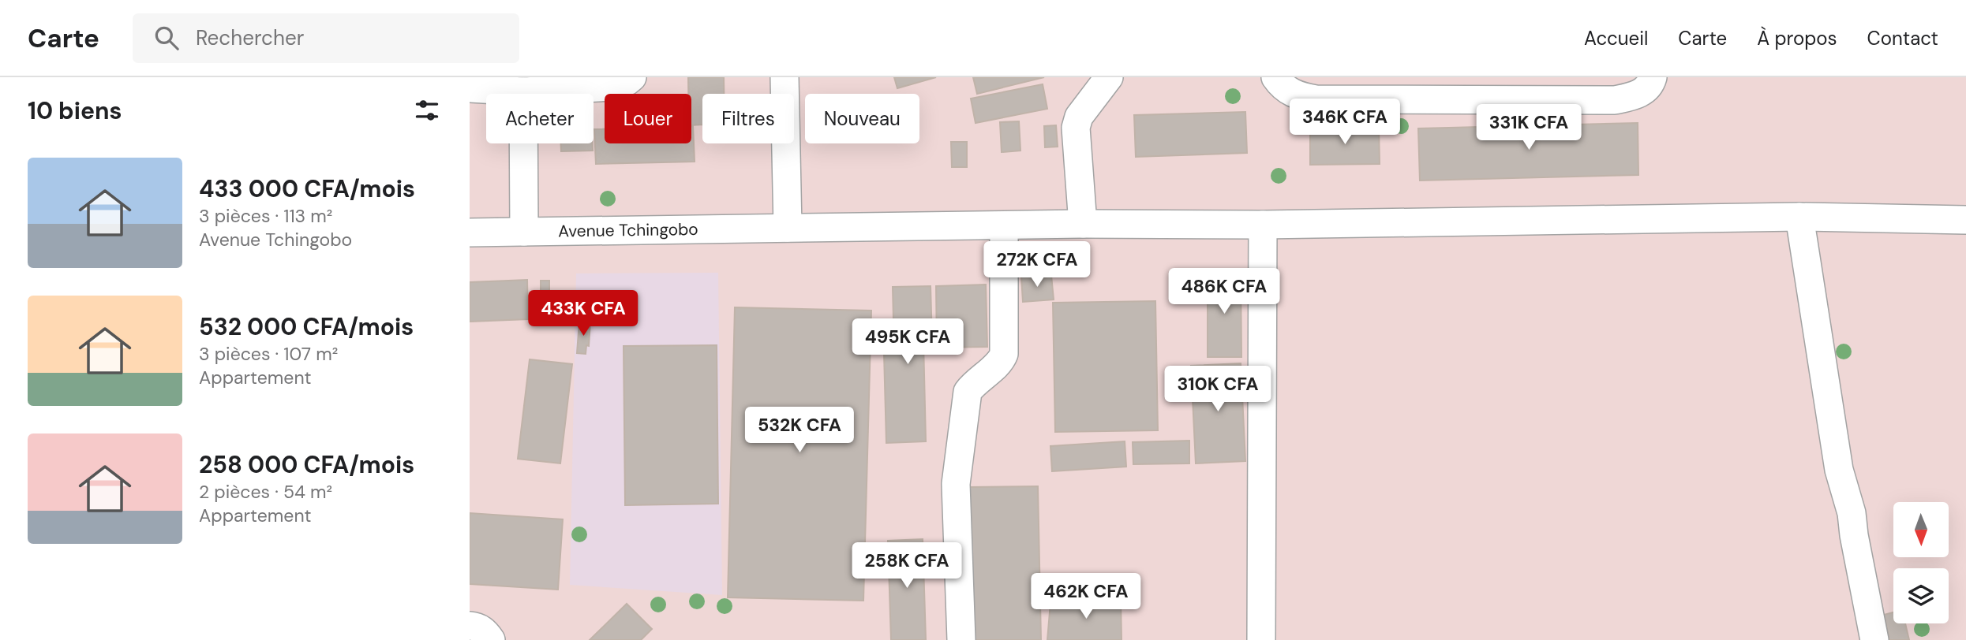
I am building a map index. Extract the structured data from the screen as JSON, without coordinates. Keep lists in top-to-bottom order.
{
  "streets": {
    "street": ["Avenue Tchingobo"]
  },
  "north": "bottom",
  "page": {
    "header": "Carte",
    "search": "Rechercher",
    "nav": [
      "Accueil",
      "Carte",
      "À propos",
      "Contact"
    ],
    "heading": "10 biens",
    "chip": [
      "Acheter",
      "Louer",
      "Filtres",
      "Nouveau"
    ],
    "price": [
      "346K CFA",
      "331K CFA",
      "272K CFA",
      "486K CFA",
      "433K CFA",
      "495K CFA",
      "310K CFA",
      "532K CFA",
      "258K CFA",
      "462K CFA"
    ],
    "list": [
      {
        "name": "433 000 CFA/mois",
        "note": "3 pièces · 113 m² · Avenue Tchingobo"
      },
      {
        "name": "532 000 CFA/mois",
        "note": "3 pièces · 107 m² · Appartement"
      },
      {
        "name": "258 000 CFA/mois",
        "note": "2 pièces · 54 m² · Appartement"
      }
    ]
  }
}
